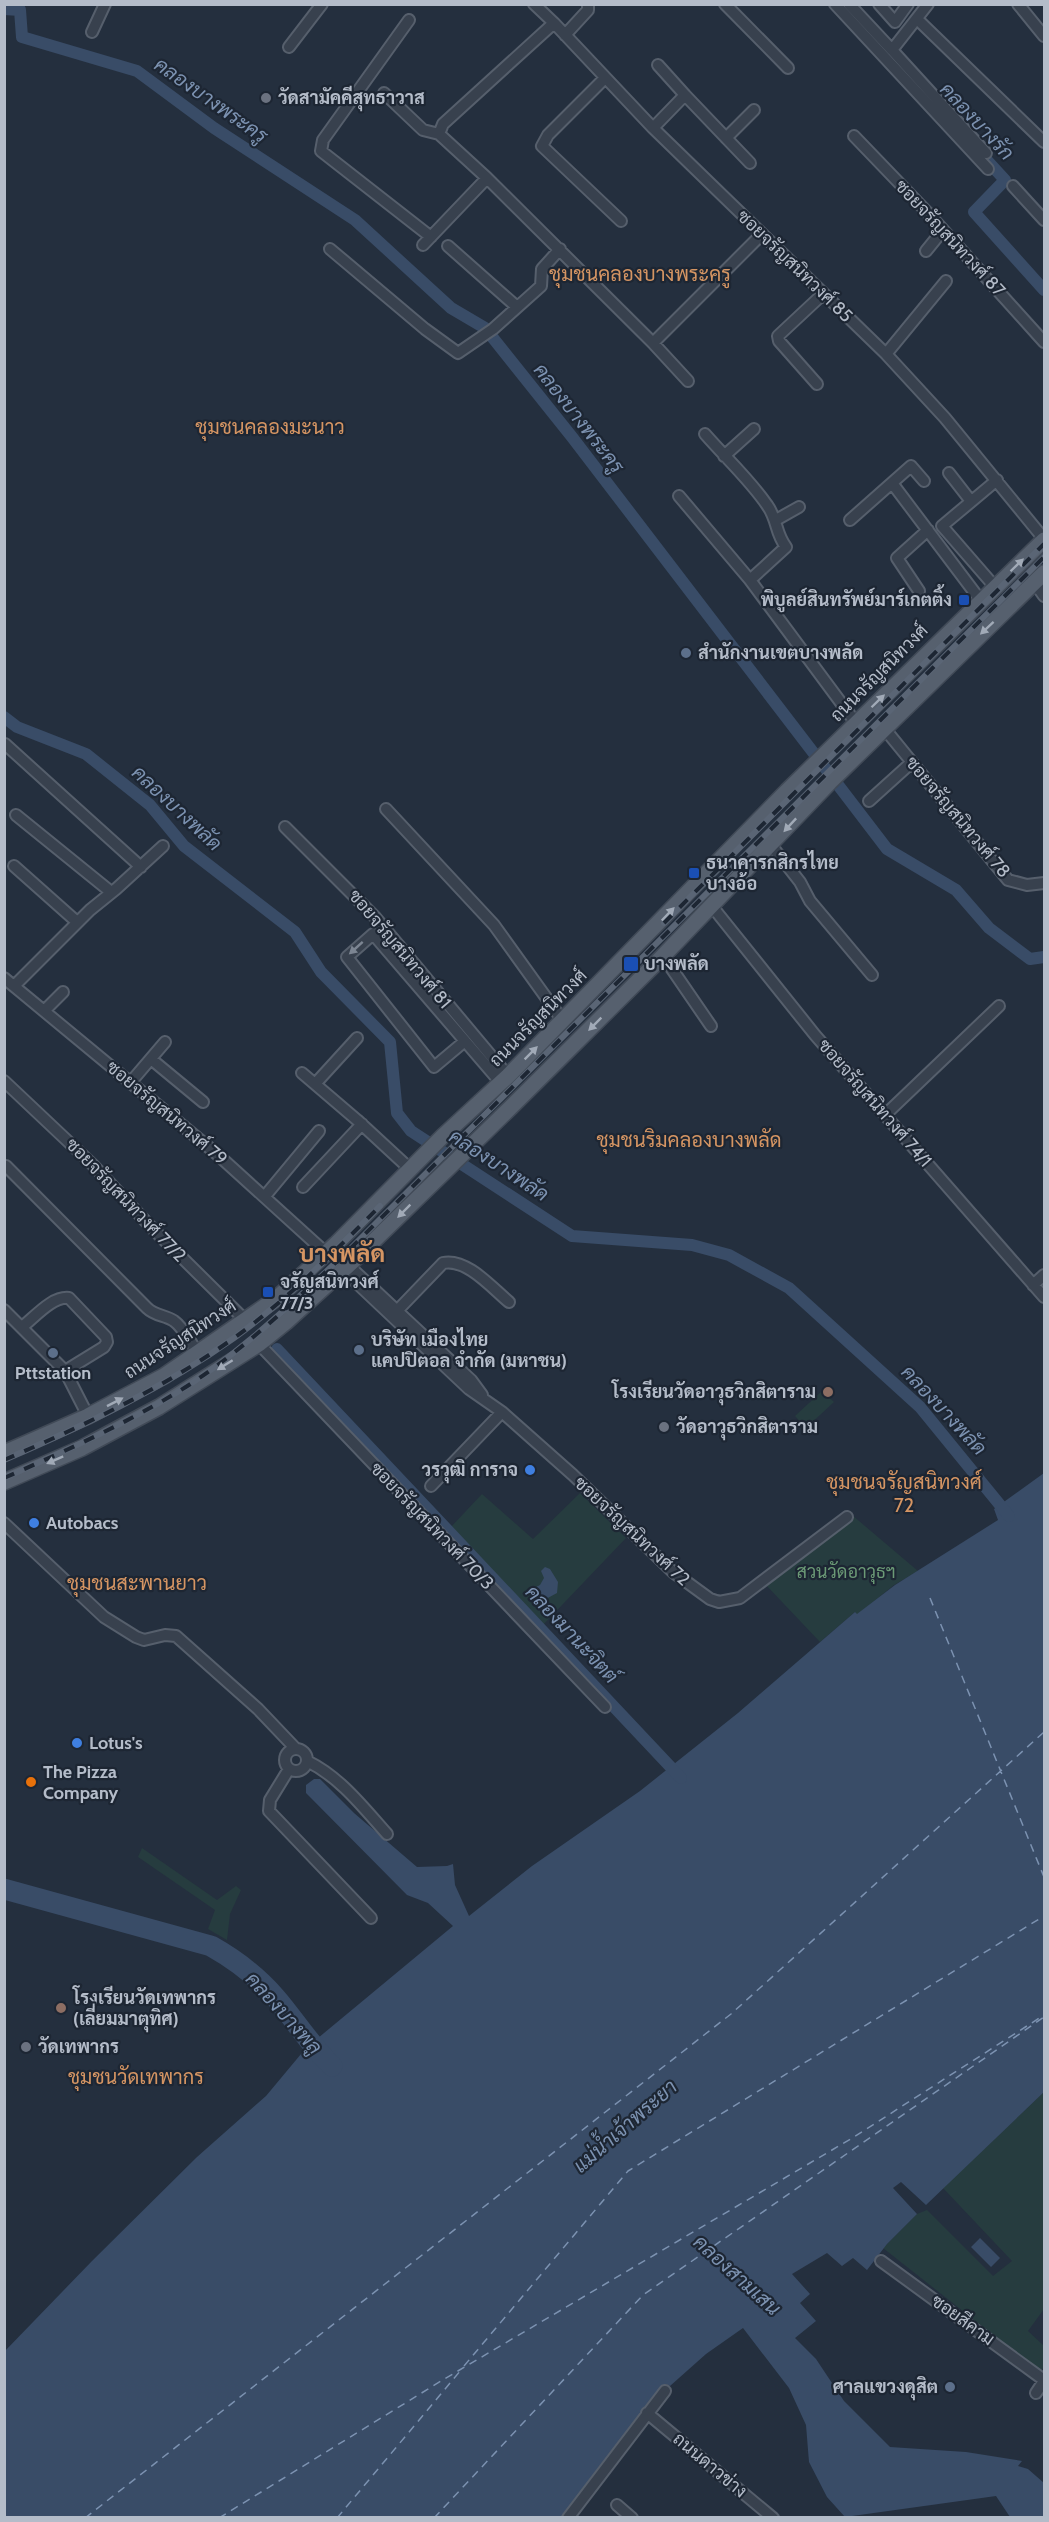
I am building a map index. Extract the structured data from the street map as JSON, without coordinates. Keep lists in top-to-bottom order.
{
  "streets": {
    "main road": ["ถนนจรัญสนิทวงศ์"],
    "street": [
      "ซอยจรัญสนิทวงศ์ 87",
      "ซอยจรัญสนิทวงศ์ 85",
      "ซอยจรัญสนิทวงศ์ 78",
      "ซอยจรัญสนิทวงศ์ 81",
      "ซอยจรัญสนิทวงศ์ 74/1",
      "ซอยจรัญสนิทวงศ์ 79",
      "ซอยจรัญสนิทวงศ์ 77/2",
      "ซอยจรัญสนิทวงศ์ 70/3",
      "ซอยจรัญสนิทวงศ์ 72",
      "ซอยสีคาม",
      "ถนนดาวข่าง"
    ]
  },
  "crossings": [
    ["ซอยจรัญสนิทวงศ์ 85", "ถนนจรัญสนิทวงศ์"],
    ["ถนนจรัญสนิทวงศ์", "ซอยจรัญสนิทวงศ์ 81"],
    ["ถนนจรัญสนิทวงศ์", "ซอยจรัญสนิทวงศ์ 79"],
    ["ถนนจรัญสนิทวงศ์", "ซอยจรัญสนิทวงศ์ 77/2"]
  ],
  "districts": [
    "ชุมชนคลองบางพระครู",
    "ชุมชนคลองมะนาว",
    "ชุมชนริมคลองบางพลัด",
    "บางพลัด",
    "ชุมชนจรัญสนิทวงศ์ 72",
    "ชุมชนสะพานยาว",
    "ชุมชนวัดเทพากร"
  ],
  "water": [
    "คลองบางพระครู",
    "คลองบางรัก",
    "คลองบางพลัด",
    "คลองมานะจิตต์",
    "คลองบางพลู",
    "แม่น้ำเจ้าพระยา",
    "คลองสามเสน"
  ],
  "parks": ["สวนวัดอาวุธฯ"],
  "places": {
    "other": [
      "วัดสามัคคีสุทธาวาส",
      "สำนักงานเขตบางพลัด",
      "บริษัท เมืองไทย แคปปิตอล จำกัด (มหาชน)",
      "Pttstation",
      "โรงเรียนวัดอาวุธวิกสิตาราม",
      "วัดอาวุธวิกสิตาราม",
      "วรวุฒิ การาจ",
      "Autobacs",
      "Lotus's",
      "The Pizza Company",
      "โรงเรียนวัดเทพากร (เลี่ยมมาตุทิศ)",
      "วัดเทพากร",
      "ศาลแขวงดุสิต"
    ],
    "transit": [
      "พิบูลย์สินทรัพย์มาร์เกตติ้ง",
      "ธนาคารกสิกรไทย บางอ้อ",
      "บางพลัด",
      "จรัญสนิทวงศ์ 77/3"
    ]
  }
}
